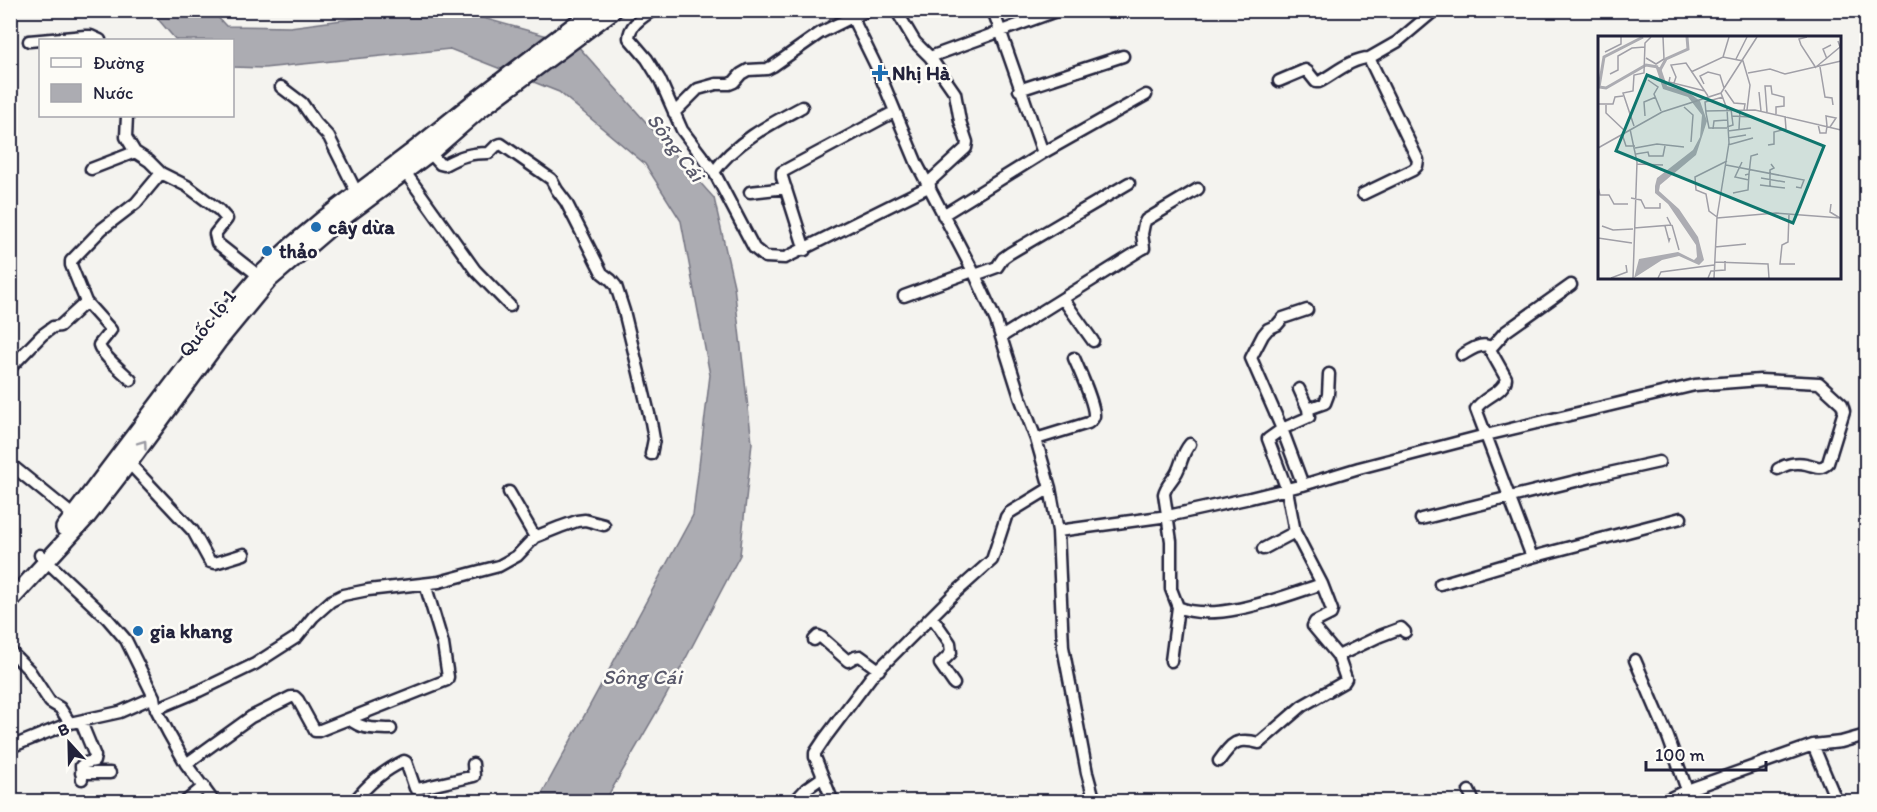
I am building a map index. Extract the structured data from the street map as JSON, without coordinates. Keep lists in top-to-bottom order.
{
  "streets": {
    "highway": ["Quốc lộ 1"]
  },
  "water": ["Sông Cái"],
  "places": {
    "health": ["Nhị Hà"],
    "other": ["cây dừa", "thảo", "gia khang"]
  },
  "legend": ["Đường", "Nước"],
  "scale_bar": "100 m",
  "north": "top"
}
